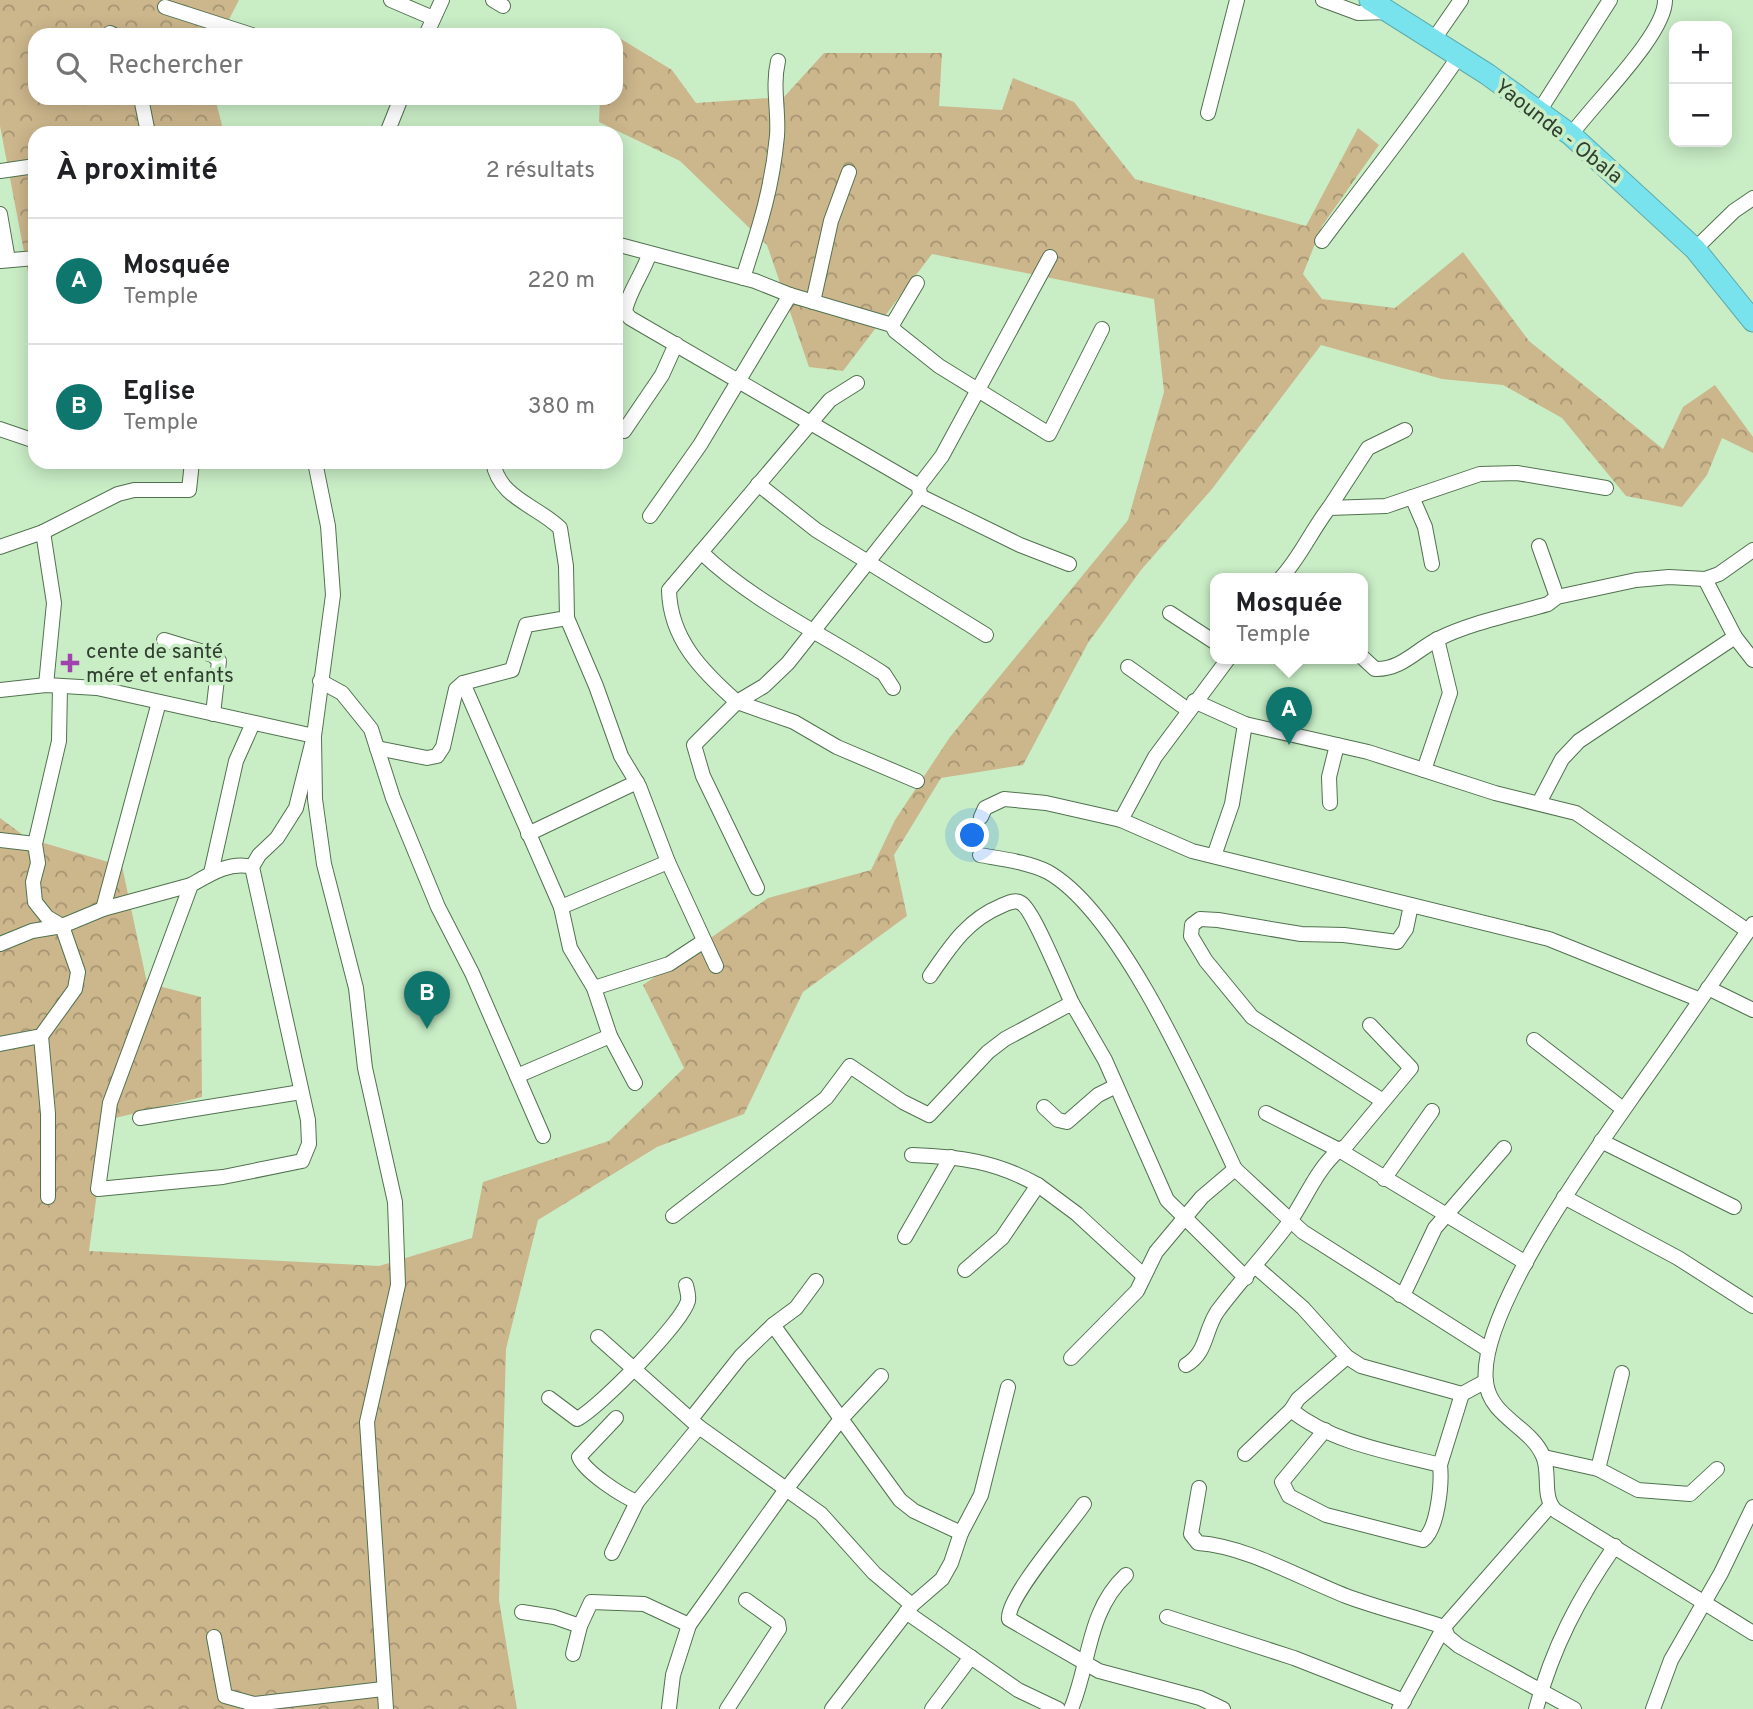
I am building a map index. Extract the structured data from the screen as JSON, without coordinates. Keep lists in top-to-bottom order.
{
  "streets": {
    "highway": ["Yaounde - Obala"]
  },
  "places": {
    "health": ["cente de santé mére et enfants"]
  },
  "page": {
    "map_buttons": ["+", "−"],
    "search": "Rechercher",
    "heading": ["À proximité", "2 résultats"],
    "list": [
      {
        "mark": "A",
        "name": "Mosquée",
        "note": "Temple",
        "value": "220 m"
      },
      {
        "mark": "B",
        "name": "Eglise",
        "note": "Temple",
        "value": "380 m"
      }
    ],
    "popup": ["Mosquée", "Temple"],
    "pins": ["A", "B"]
  }
}
